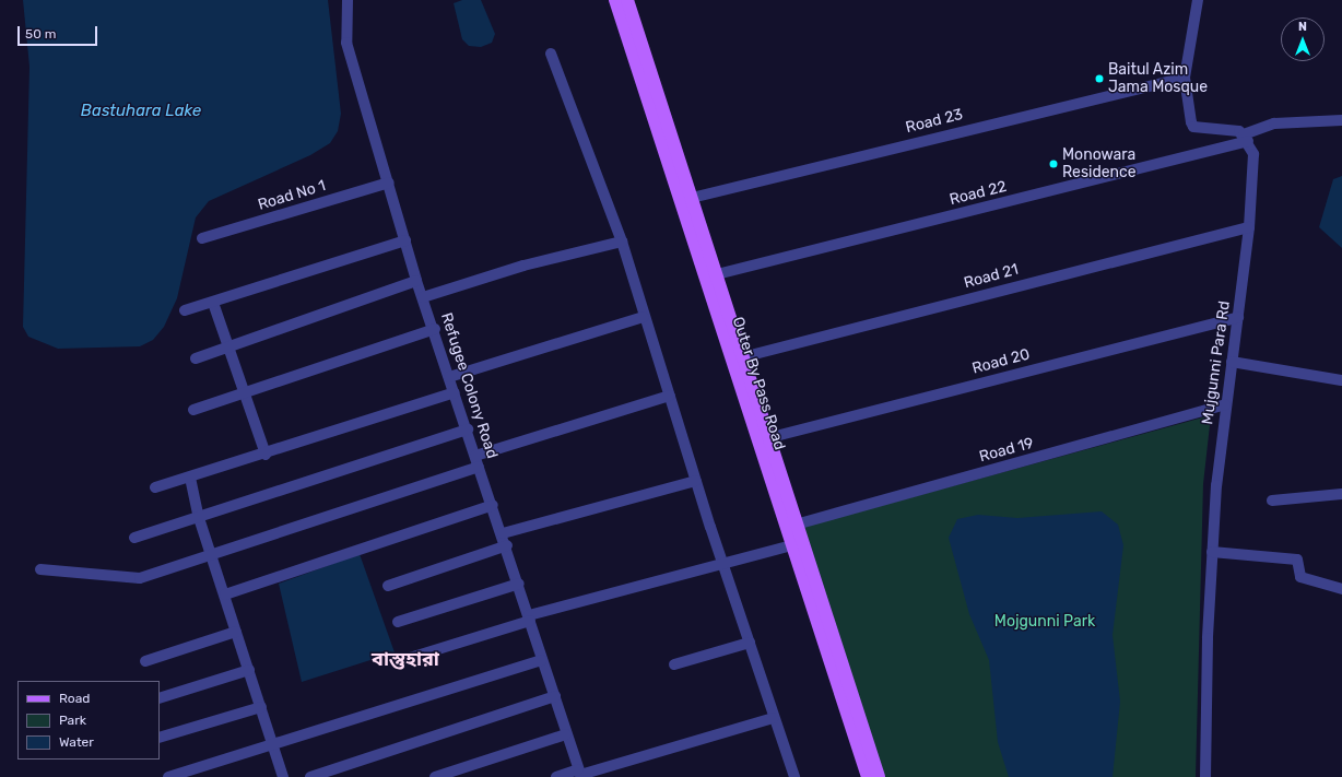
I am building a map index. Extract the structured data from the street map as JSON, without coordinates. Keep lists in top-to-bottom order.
{
  "streets": {
    "main road": ["Outer By Pass Road"],
    "street": [
      "Road 23",
      "Road 22",
      "Road No 1",
      "Road 21",
      "Road 20",
      "Mujgunni Para Rd",
      "Refugee Colony Road",
      "Road 19"
    ]
  },
  "crossings": [
    ["Road 23", "Outer By Pass Road"],
    ["Road 22", "Mujgunni Para Rd"],
    ["Road 22", "Outer By Pass Road"],
    ["Road No 1", "Refugee Colony Road"],
    ["Road 21", "Mujgunni Para Rd"],
    ["Road 21", "Outer By Pass Road"],
    ["Road 20", "Mujgunni Para Rd"],
    ["Road 20", "Outer By Pass Road"],
    ["Mujgunni Para Rd", "Road 19"],
    ["Outer By Pass Road", "Road 19"]
  ],
  "districts": ["বাস্তুহারা"],
  "water": ["Bastuhara Lake"],
  "parks": ["Mojgunni Park"],
  "places": ["Baitul Azim Jama Mosque", "Monowara Residence"],
  "legend": ["Road", "Park", "Water"],
  "scale_bar": "50 m",
  "north": "top"
}
